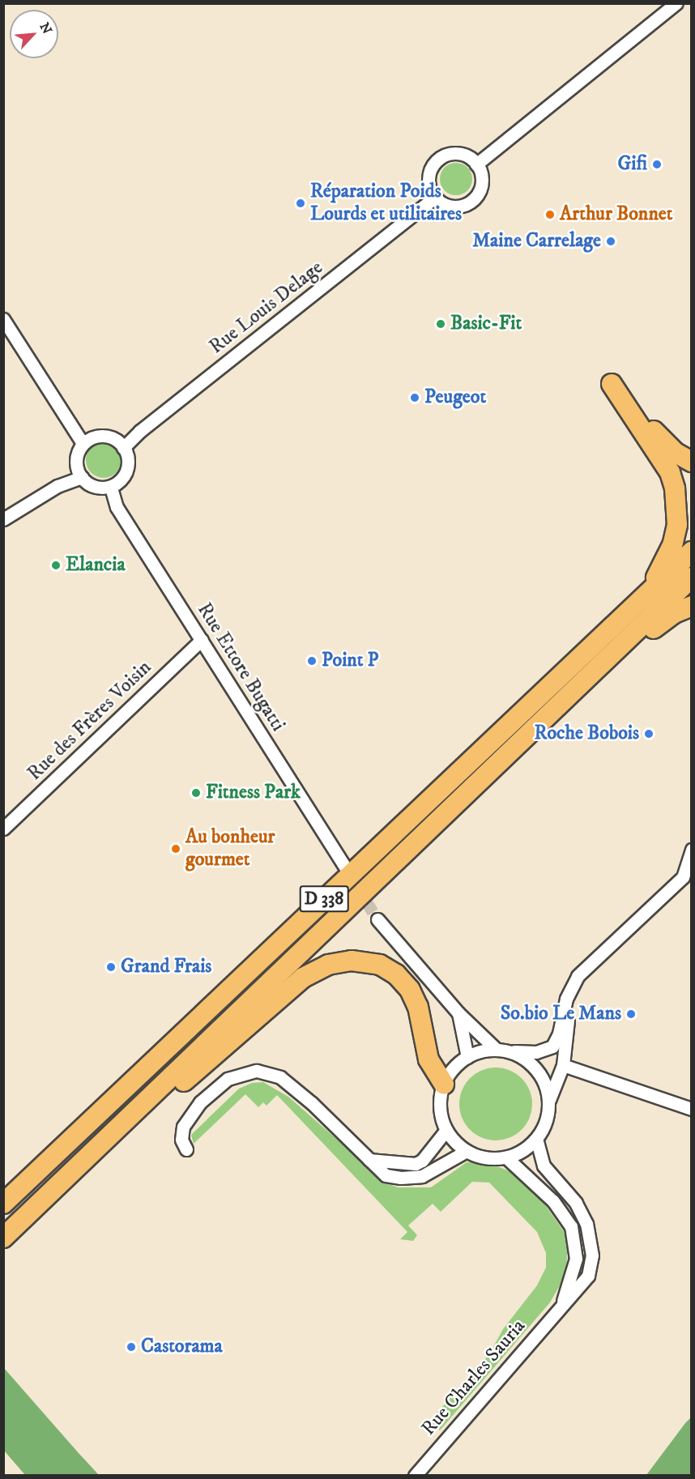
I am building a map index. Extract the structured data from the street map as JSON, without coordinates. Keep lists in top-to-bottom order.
{
  "streets": {
    "highway": ["D 338"],
    "street": [
      "Rue Louis Delage",
      "Rue Ettore Bugatti",
      "Rue des Frères Voisin",
      "Rue Charles Sauria"
    ]
  },
  "crossings": [
    ["Rue Louis Delage", "Rue Ettore Bugatti"],
    ["Rue Ettore Bugatti", "Rue des Frères Voisin"]
  ],
  "places": [
    "Gifi",
    "Réparation Poids Lourds et utilitaires",
    "Arthur Bonnet",
    "Maine Carrelage",
    "Basic-Fit",
    "Peugeot",
    "Elancia",
    "Point P",
    "Roche Bobois",
    "Fitness Park",
    "Au bonheur gourmet",
    "Grand Frais",
    "So.bio Le Mans",
    "Castorama"
  ],
  "north": "top right"
}
